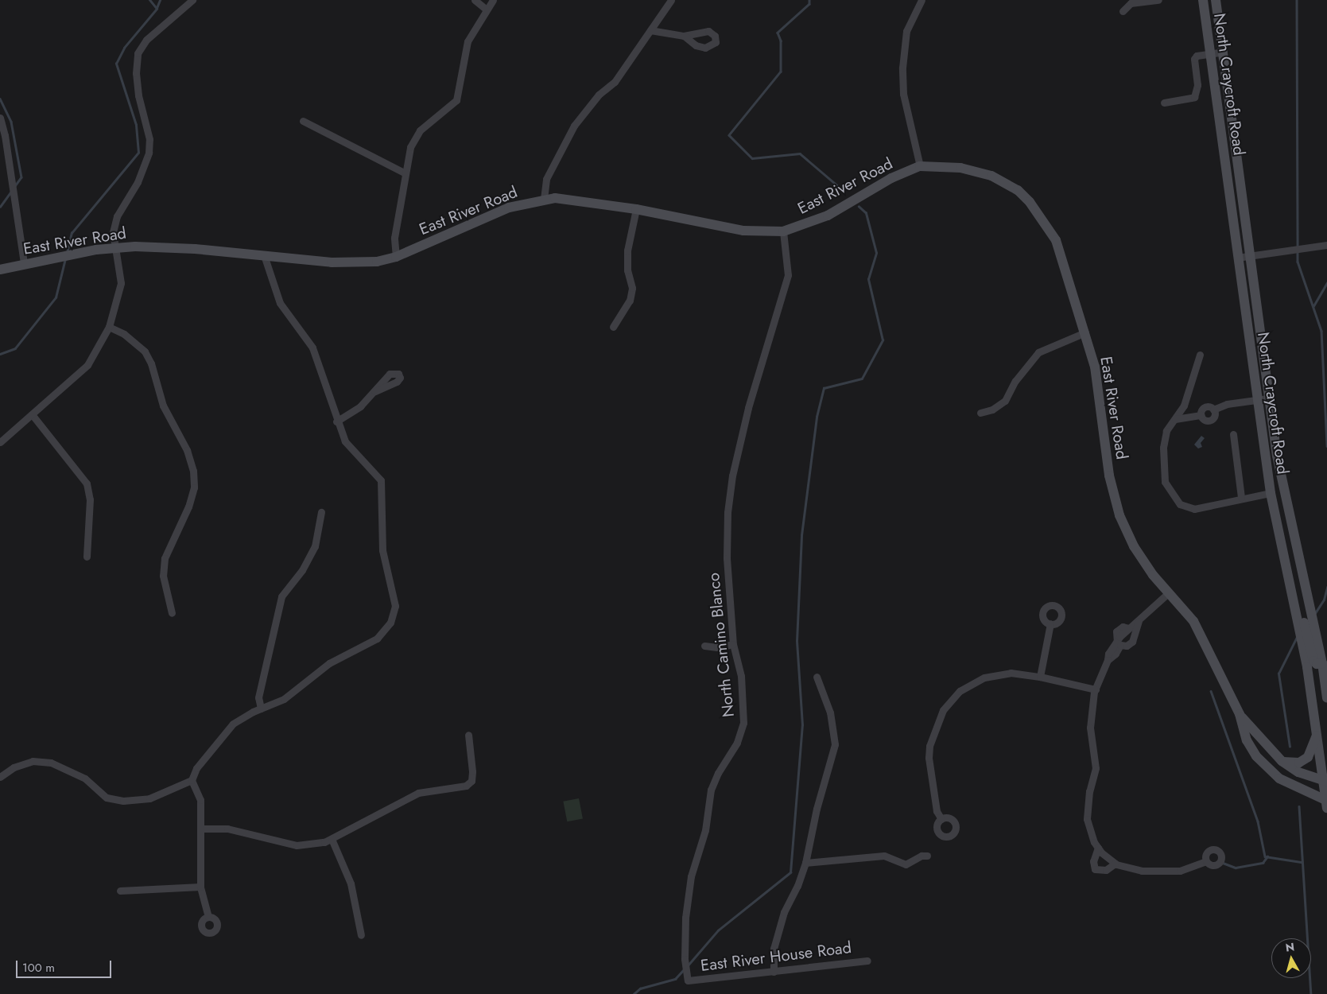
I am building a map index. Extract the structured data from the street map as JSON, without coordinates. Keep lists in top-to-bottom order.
{
  "streets": {
    "street": [
      "North Craycroft Road",
      "East River Road",
      "North Camino Blanco",
      "East River House Road"
    ]
  },
  "crossings": [
    ["North Craycroft Road", "East River Road"],
    ["East River Road", "North Camino Blanco"],
    ["North Camino Blanco", "East River House Road"]
  ],
  "scale_bar": "100 m",
  "north": "top"
}
